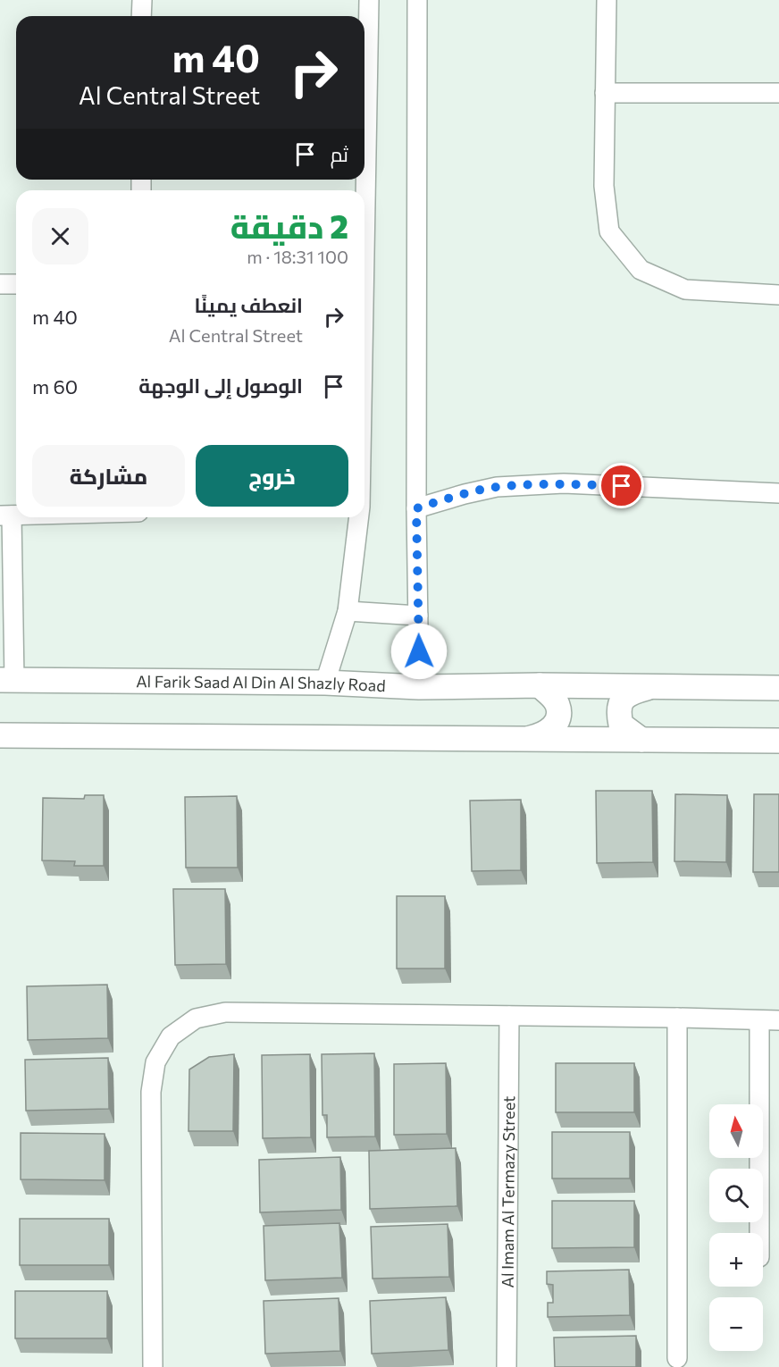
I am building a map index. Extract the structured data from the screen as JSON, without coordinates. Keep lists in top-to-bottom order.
{
  "streets": {
    "street": ["Al Farik Saad Al Din Al Shazly Road", "Al Imam Al Termazy Street"]
  },
  "north": "top",
  "page": {
    "turn": ["40 m", "Al Central Street"],
    "then": "ثم",
    "heading": ["2 دقيقة", "100 m · 18:31"],
    "list": [
      {
        "name": "انعطف يمينًا",
        "note": "Al Central Street",
        "value": "40 m"
      },
      {
        "name": "الوصول إلى الوجهة",
        "value": "60 m"
      }
    ],
    "buttons": ["خروج", "مشاركة"],
    "map_buttons": ["+", "−"]
  }
}
